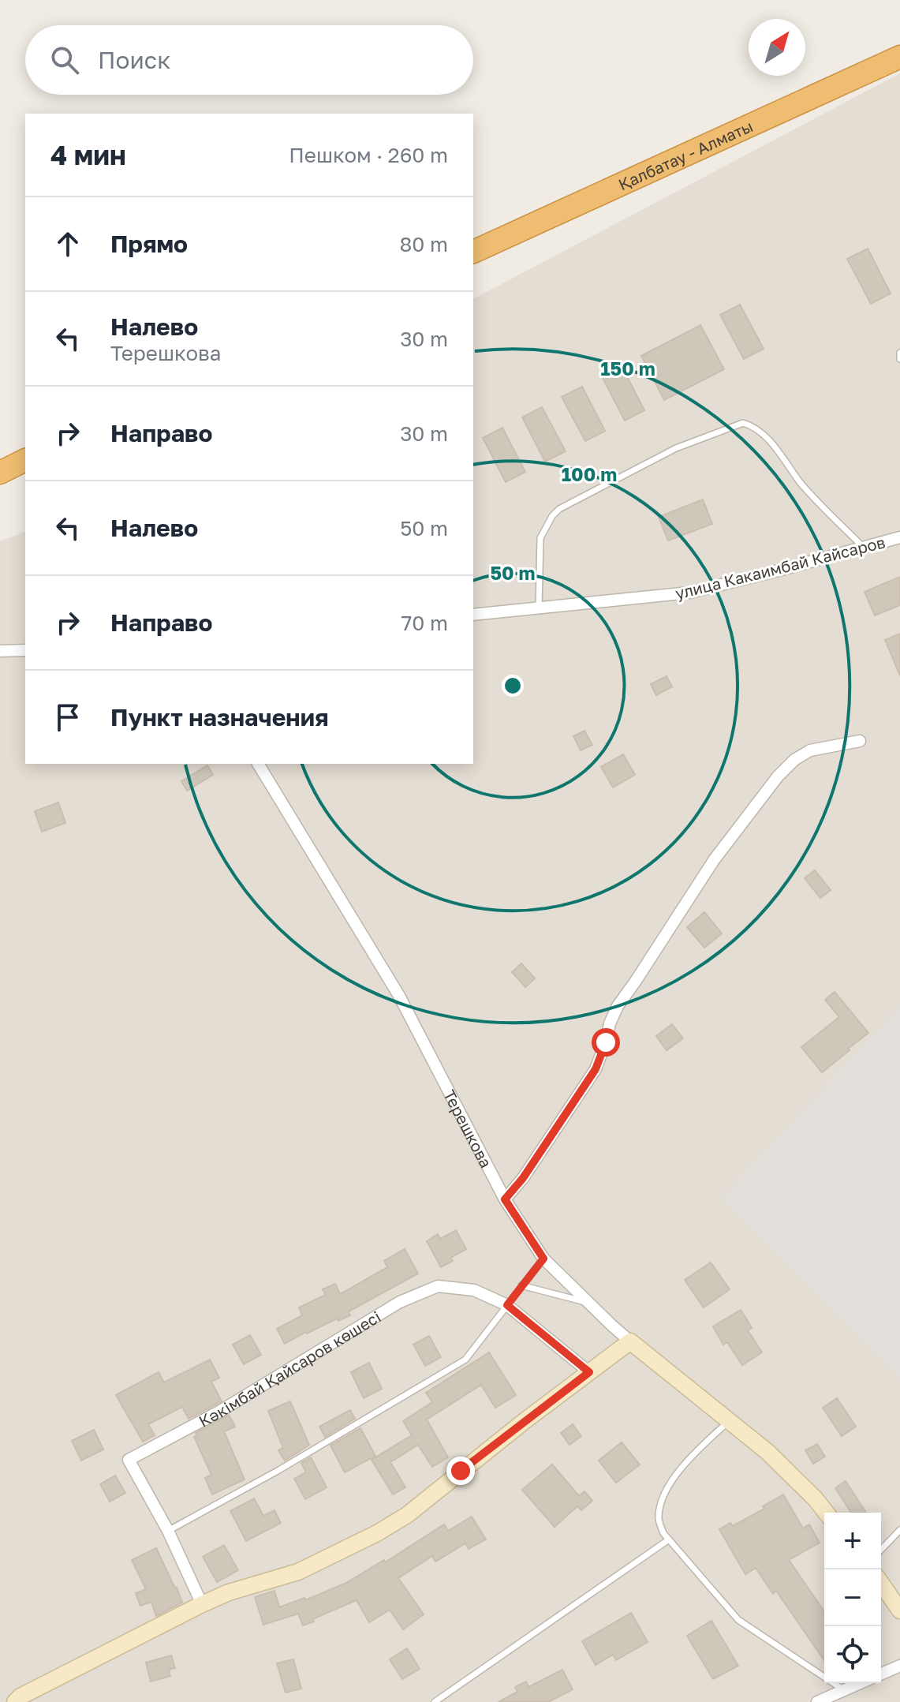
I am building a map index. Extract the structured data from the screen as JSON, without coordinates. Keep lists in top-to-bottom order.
{
  "streets": {
    "highway": ["Қалбатау - Алматы"],
    "street": ["улица Какаимбай Кайсаров", "Терешкова", "Кәкімбай Қайсаров көшесі"]
  },
  "north": "top right",
  "page": {
    "search": "Поиск",
    "heading": ["4 мин", "Пешком · 260 m"],
    "list": [
      ["Прямо", "80 m"],
      ["Налево", "Терешкова", "30 m"],
      ["Направо", "30 m"],
      ["Налево", "50 m"],
      ["Направо", "70 m"],
      "Пункт назначения"
    ],
    "map_buttons": ["+", "−"]
  },
  "rings": ["150 m", "100 m", "50 m"]
}
